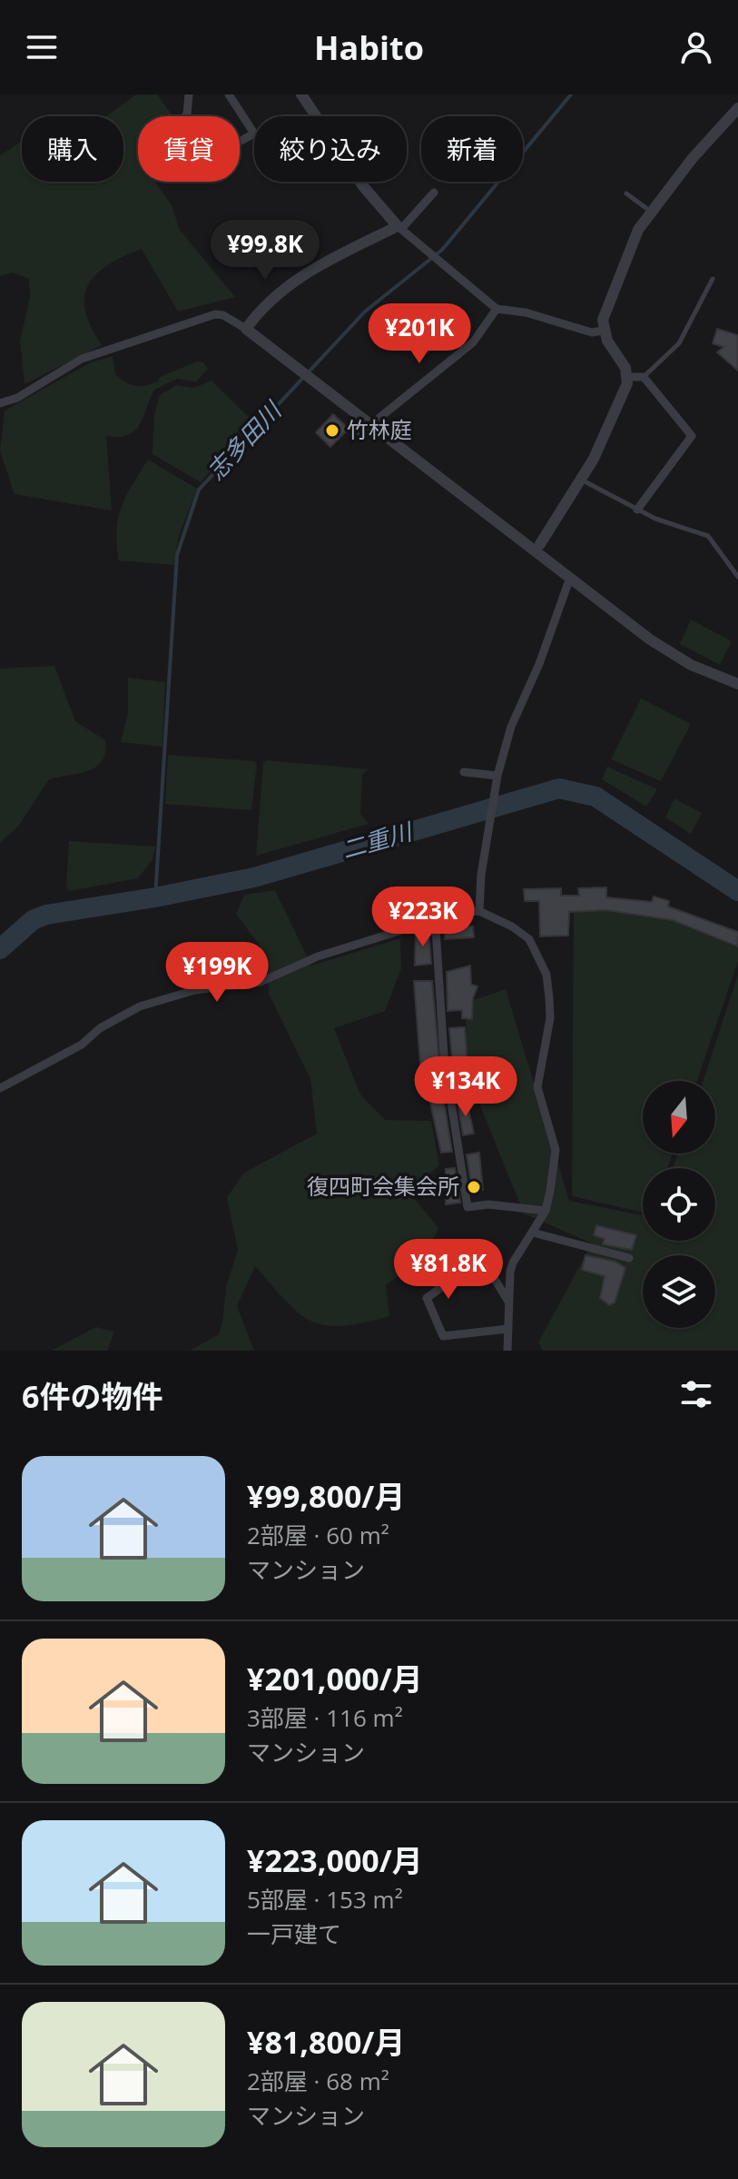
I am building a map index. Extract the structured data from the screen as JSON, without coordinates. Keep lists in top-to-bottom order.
{
  "water": ["志多田川", "二重川"],
  "places": ["竹林庭", "復四町会集会所"],
  "north": "bottom",
  "page": {
    "header": "Habito",
    "chip": [
      "購入",
      "賃貸",
      "絞り込み",
      "新着"
    ],
    "price": [
      "¥99.8K",
      "¥201K",
      "¥223K",
      "¥199K",
      "¥134K",
      "¥81.8K"
    ],
    "heading": "6件の物件",
    "list": [
      {
        "name": "¥99,800/月",
        "note": "2部屋 · 60 m² · マンション"
      },
      {
        "name": "¥201,000/月",
        "note": "3部屋 · 116 m² · マンション"
      },
      {
        "name": "¥223,000/月",
        "note": "5部屋 · 153 m² · 一戸建て"
      },
      {
        "name": "¥81,800/月",
        "note": "2部屋 · 68 m² · マンション"
      }
    ]
  }
}
